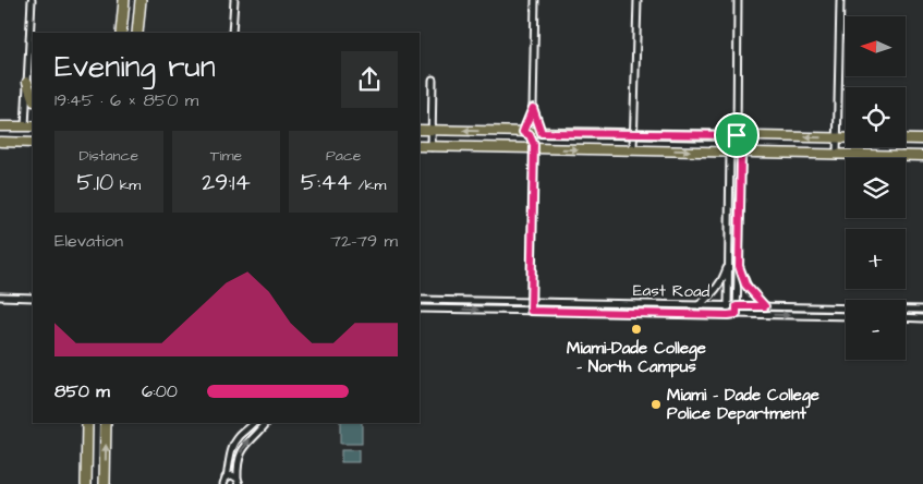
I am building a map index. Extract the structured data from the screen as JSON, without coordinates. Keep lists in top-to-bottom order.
{
  "streets": {
    "street": ["East Road"]
  },
  "places": ["Miami-Dade College - North Campus", "Miami - Dade College Police Department"],
  "north": "left",
  "page": {
    "map_buttons": ["+", "−"],
    "heading": ["Evening run", "19:45 · 6 × 850 m"],
    "stats": [
      ["Distance", "5.10 km"],
      ["Time", "29:14"],
      ["Pace", "5:44 /km"]
    ],
    "chart": ["Elevation", "72–79 m"],
    "list": [
      {
        "name": "850 m",
        "note": "6:00"
      }
    ]
  }
}
